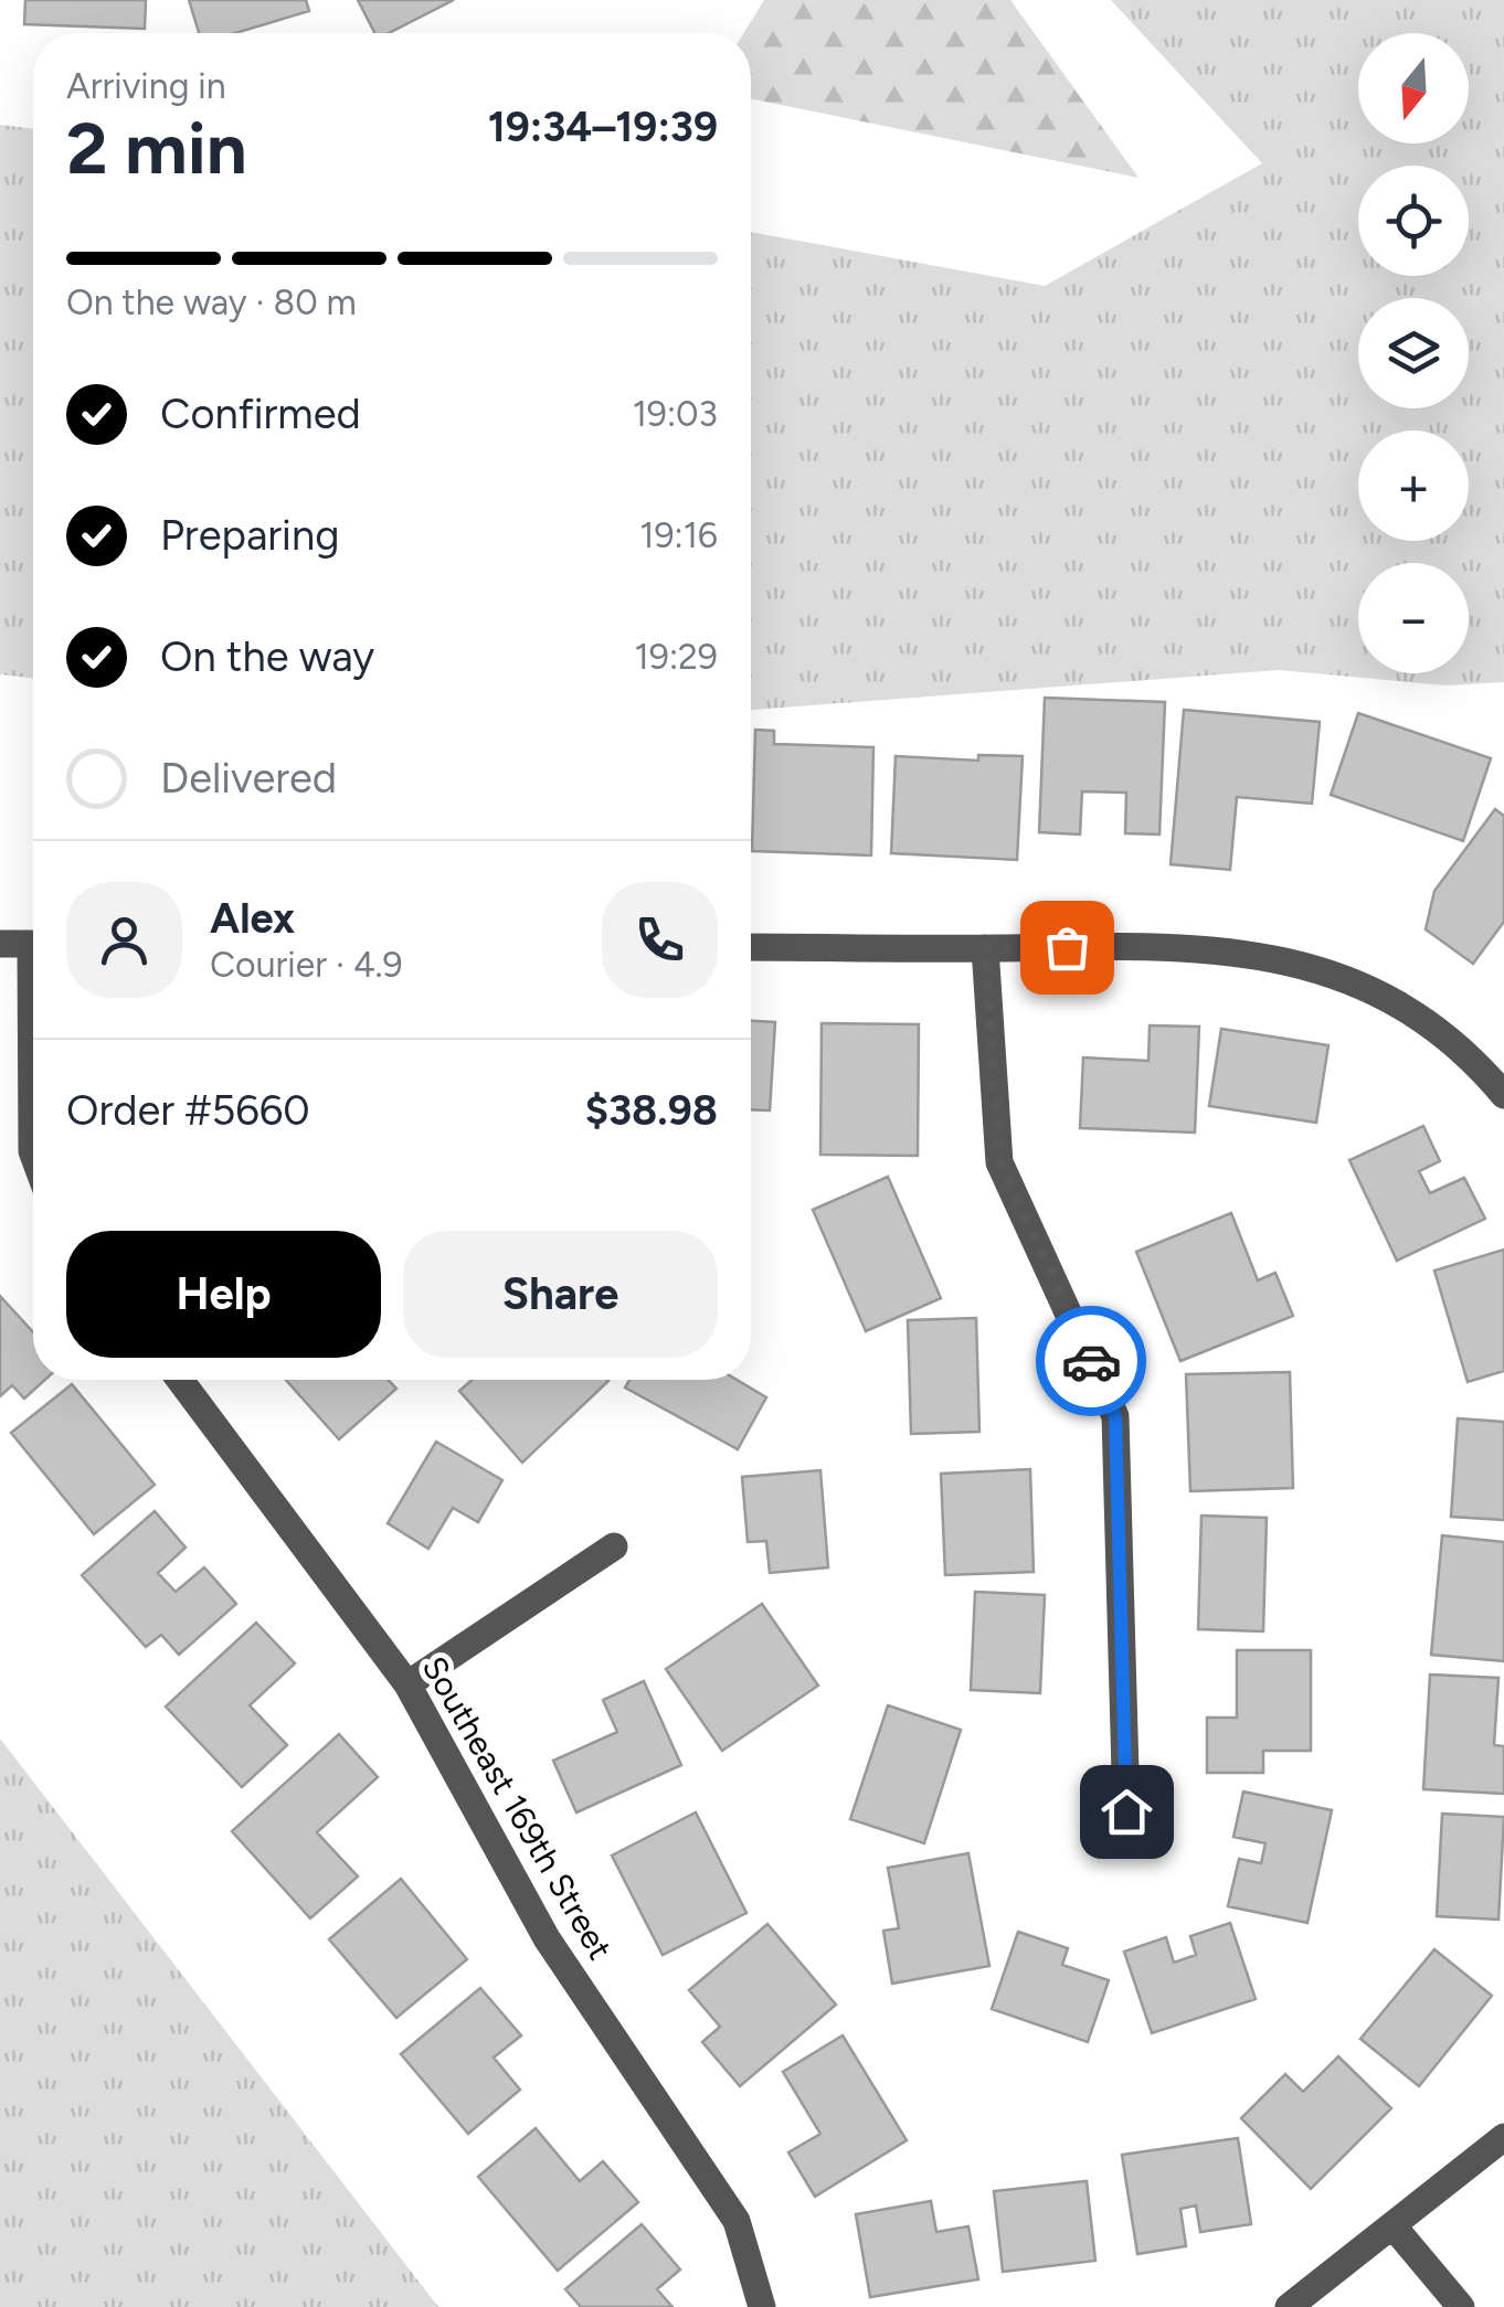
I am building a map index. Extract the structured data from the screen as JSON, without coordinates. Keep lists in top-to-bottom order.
{
  "streets": {
    "street": ["Southeast 169th Street"]
  },
  "north": "bottom",
  "page": {
    "map_buttons": ["+", "−"],
    "heading": ["2 min", "Arriving in", "19:34–19:39"],
    "panel": [
      "Alex",
      "Courier · 4.9",
      "Order #5660",
      "$38.98"
    ],
    "bar": "On the way · 80 m",
    "list": [
      ["Confirmed", "19:03"],
      ["Preparing", "19:16"],
      ["On the way", "19:29"],
      "Delivered"
    ],
    "buttons": ["Help", "Share"]
  }
}
